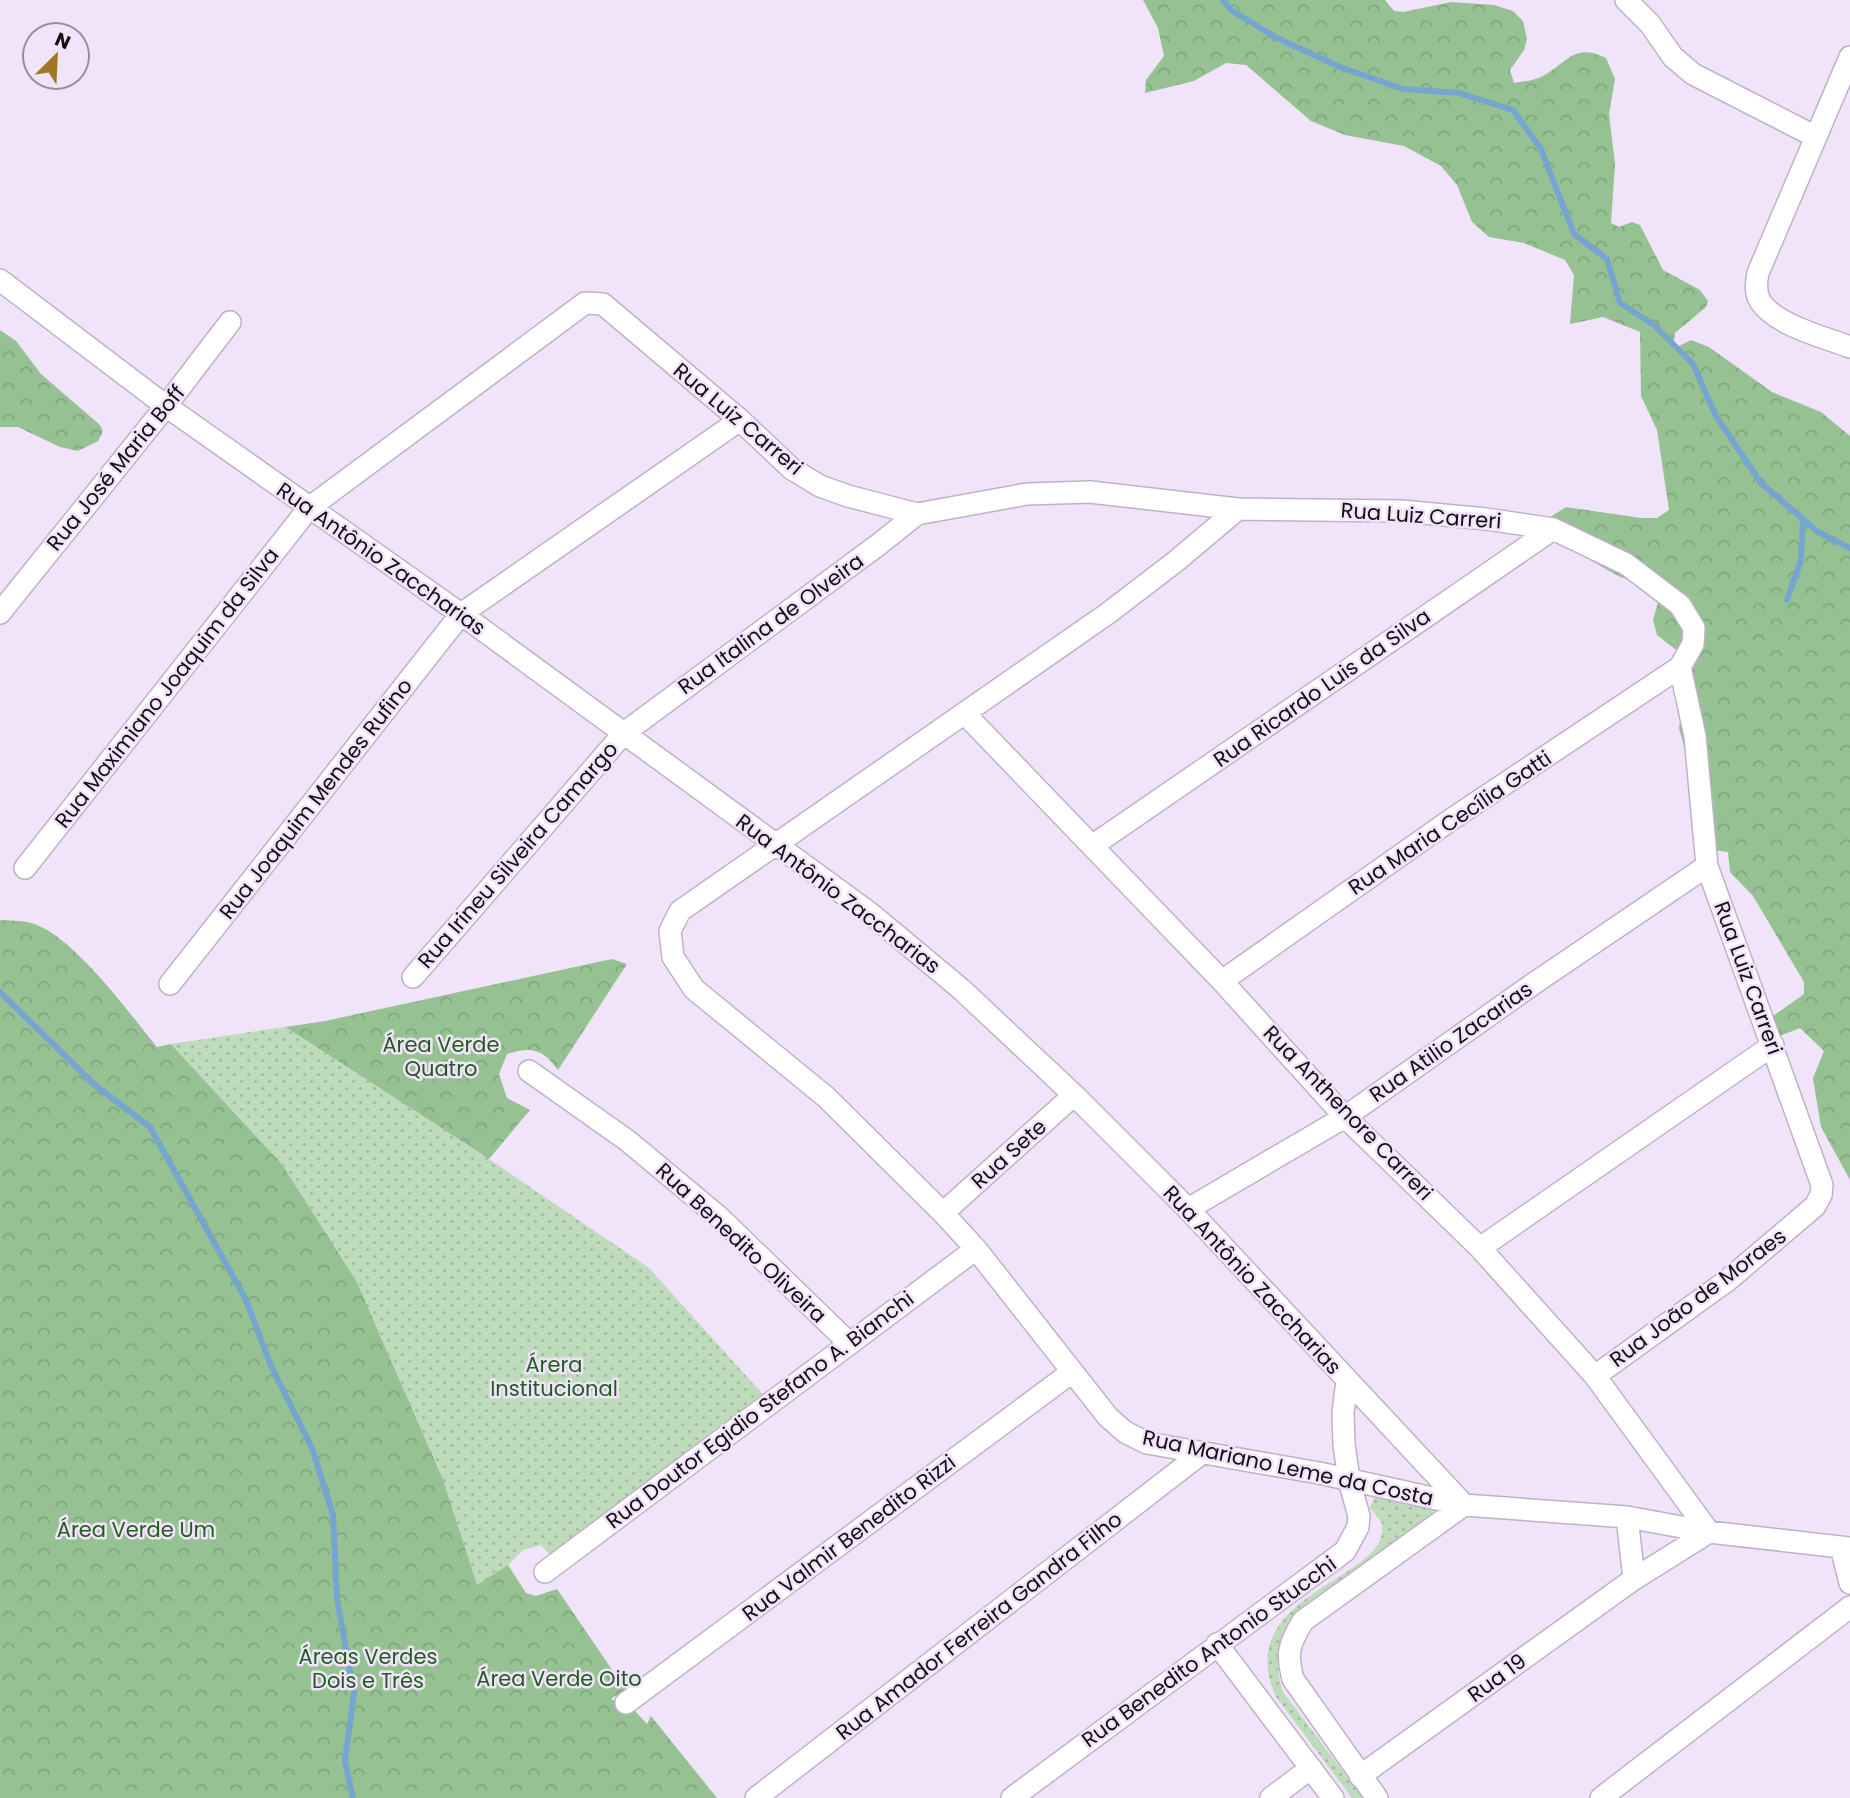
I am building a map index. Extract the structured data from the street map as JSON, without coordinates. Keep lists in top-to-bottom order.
{
  "streets": {
    "street": [
      "Rua Luiz Carreri",
      "Rua José Maria Boff",
      "Rua Antônio Zaccharias",
      "Rua Italina de Olveira",
      "Rua Maximiano Joaquim da Silva",
      "Rua Ricardo Luis da Silva",
      "Rua Joaquim Mendes Rufino",
      "Rua Maria Cecília Gatti",
      "Rua Irineu Silveira Camargo",
      "Rua Atilio Zacarias",
      "Rua Anthenore Carreri",
      "Rua Sete",
      "Rua Benedito Oliveira",
      "Rua João de Moraes",
      "Rua Doutor Egidio Stefano A. Bianchi",
      "Rua Mariano Leme da Costa",
      "Rua Valmir Benedito Rizzi",
      "Rua Amador Ferreira Gandra Filho",
      "Rua Benedito Antonio Stucchi",
      "Rua 19"
    ]
  },
  "crossings": [
    ["Rua Luiz Carreri", "Rua Italina de Olveira"],
    ["Rua Luiz Carreri", "Rua Maximiano Joaquim da Silva"],
    ["Rua Luiz Carreri", "Rua Ricardo Luis da Silva"],
    ["Rua Luiz Carreri", "Rua Joaquim Mendes Rufino"],
    ["Rua Luiz Carreri", "Rua Maria Cecília Gatti"],
    ["Rua Luiz Carreri", "Rua Atilio Zacarias"],
    ["Rua Luiz Carreri", "Rua João de Moraes"],
    ["Rua José Maria Boff", "Rua Antônio Zaccharias"],
    ["Rua Antônio Zaccharias", "Rua Italina de Olveira"],
    ["Rua Antônio Zaccharias", "Rua Maximiano Joaquim da Silva"],
    ["Rua Antônio Zaccharias", "Rua Joaquim Mendes Rufino"],
    ["Rua Antônio Zaccharias", "Rua Irineu Silveira Camargo"],
    ["Rua Antônio Zaccharias", "Rua Atilio Zacarias"],
    ["Rua Antônio Zaccharias", "Rua Sete"],
    ["Rua Antônio Zaccharias", "Rua Mariano Leme da Costa"],
    ["Rua Antônio Zaccharias", "Rua Benedito Antonio Stucchi"],
    ["Rua Italina de Olveira", "Rua Irineu Silveira Camargo"],
    ["Rua Ricardo Luis da Silva", "Rua Anthenore Carreri"],
    ["Rua Maria Cecília Gatti", "Rua Anthenore Carreri"],
    ["Rua Atilio Zacarias", "Rua Anthenore Carreri"],
    ["Rua Anthenore Carreri", "Rua João de Moraes"],
    ["Rua Anthenore Carreri", "Rua 19"],
    ["Rua Sete", "Rua Mariano Leme da Costa"],
    ["Rua Benedito Oliveira", "Rua Doutor Egidio Stefano A. Bianchi"],
    ["Rua Doutor Egidio Stefano A. Bianchi", "Rua Mariano Leme da Costa"],
    ["Rua Mariano Leme da Costa", "Rua Valmir Benedito Rizzi"],
    ["Rua Mariano Leme da Costa", "Rua Amador Ferreira Gandra Filho"],
    ["Rua Mariano Leme da Costa", "Rua Benedito Antonio Stucchi"]
  ],
  "parks": [
    "Área Verde Quatro",
    "Árera Institucional",
    "Área Verde Um",
    "Áreas Verdes Dois e Três",
    "Área Verde Oito"
  ],
  "north": "top right"
}
